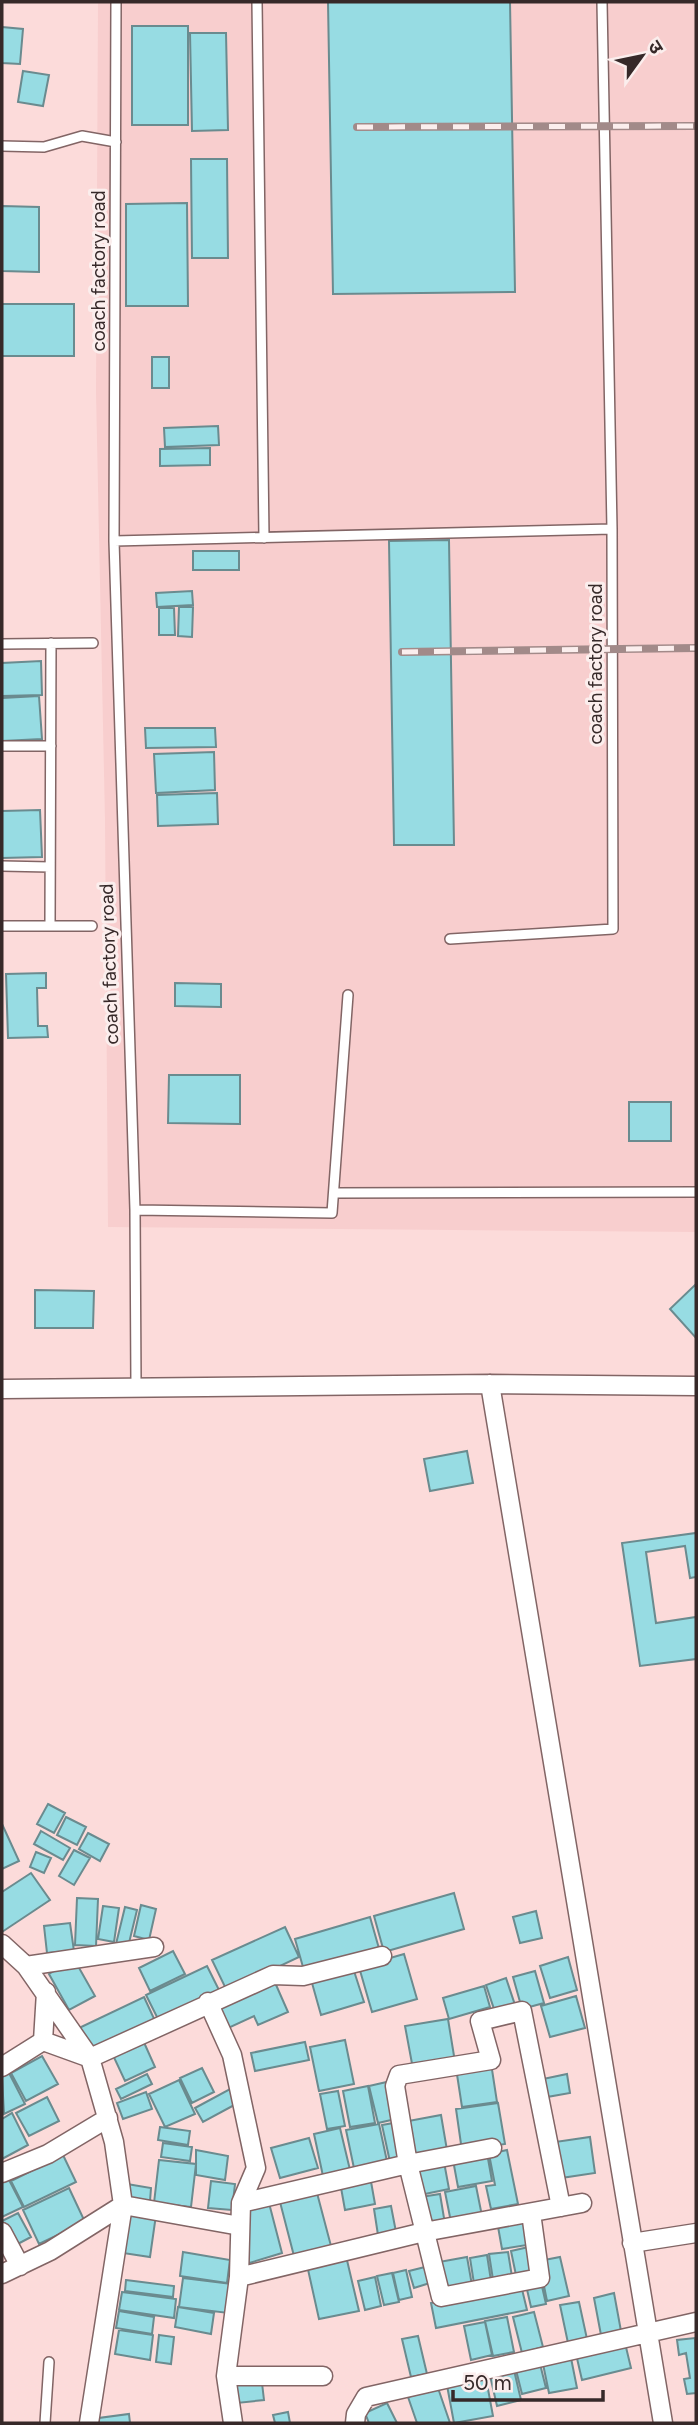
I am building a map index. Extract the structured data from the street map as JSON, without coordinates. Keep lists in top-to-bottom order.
{
  "streets": {
    "lane": ["coach factory road"]
  },
  "scale_bar": "50 m",
  "north": "top right"
}
